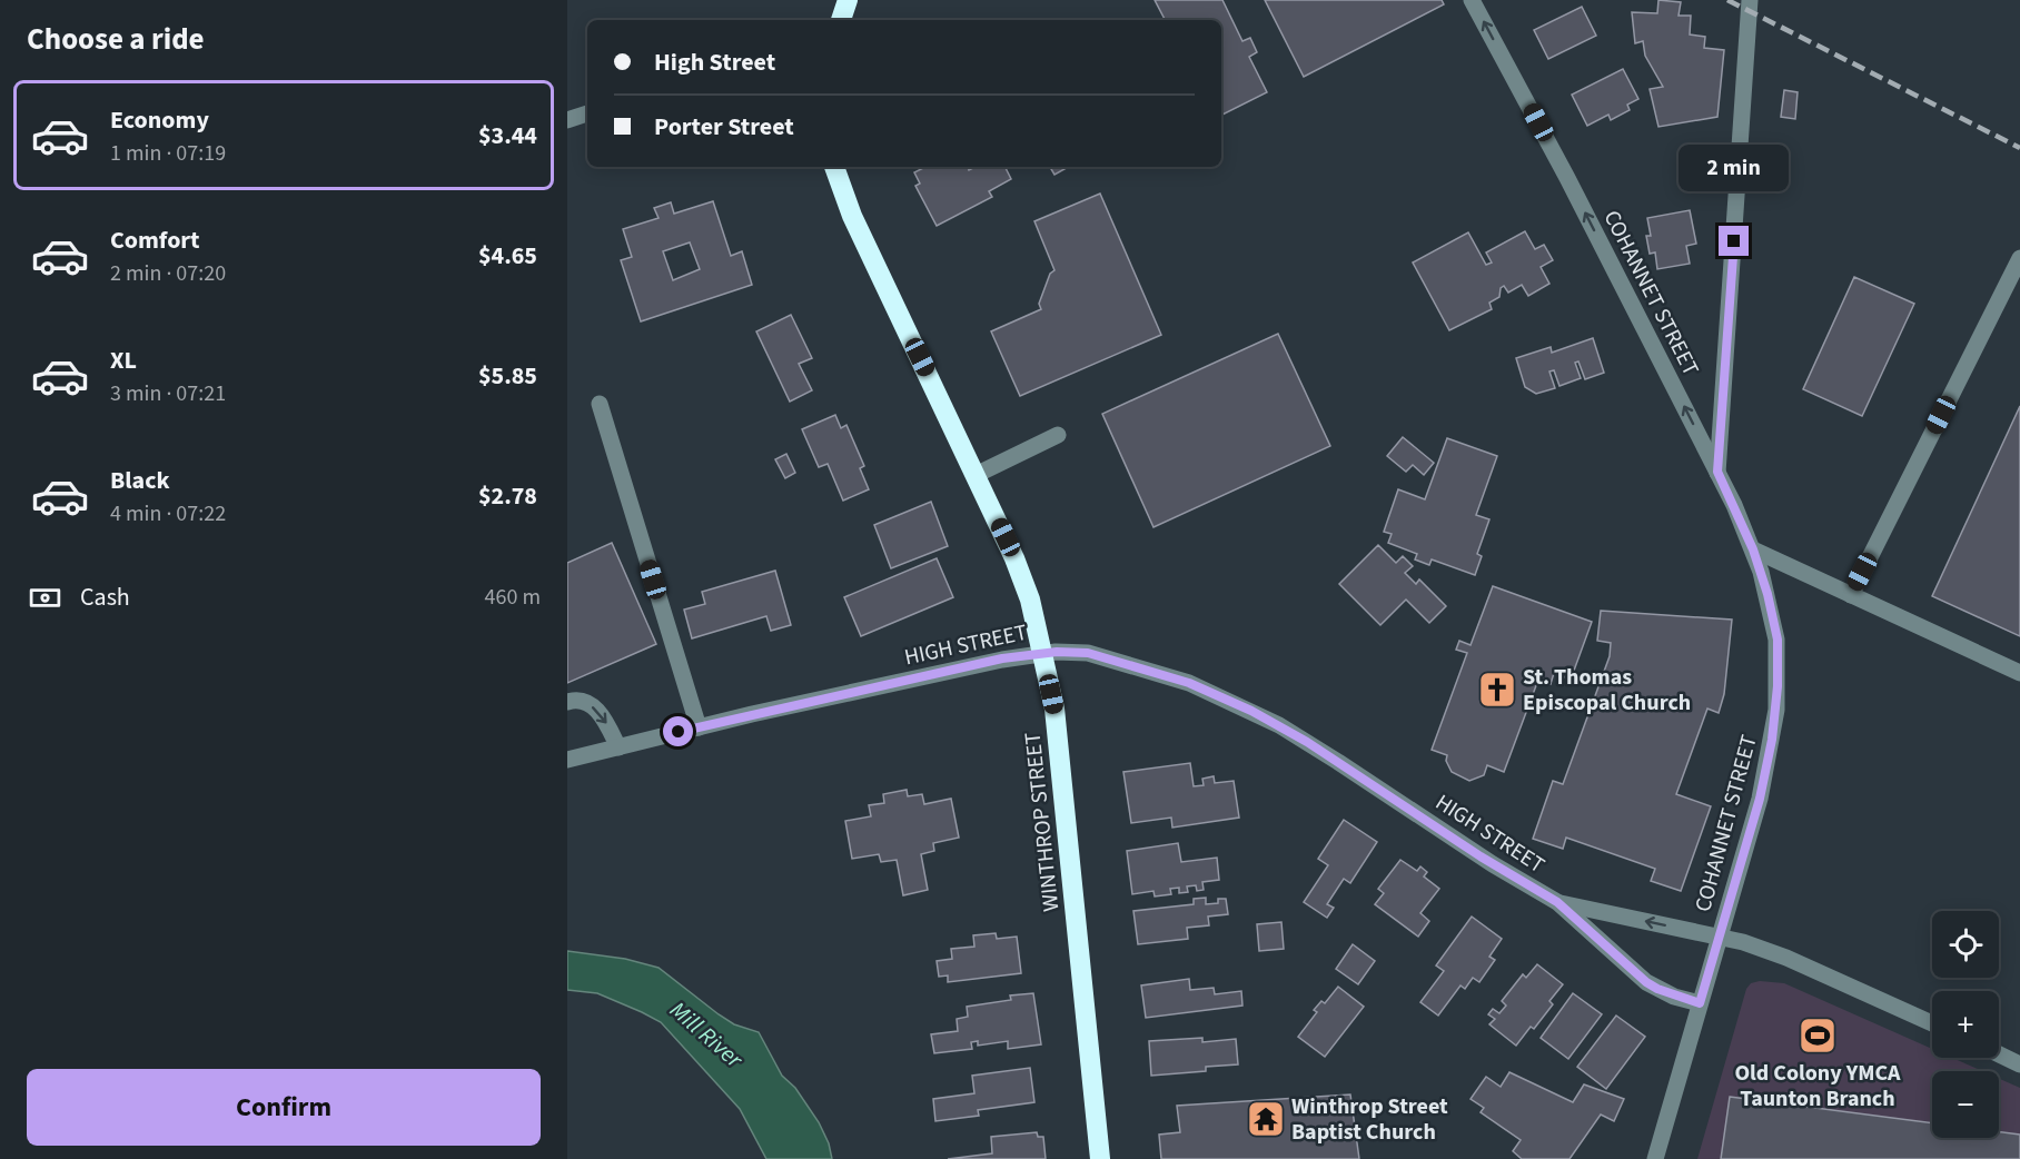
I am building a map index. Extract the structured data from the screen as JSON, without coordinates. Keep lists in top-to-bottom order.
{
  "streets": {
    "highway": ["WINTHROP STREET"],
    "street": ["COHANNET STREET", "HIGH STREET"]
  },
  "crossings": [
    ["COHANNET STREET", "HIGH STREET"],
    ["HIGH STREET", "WINTHROP STREET"]
  ],
  "one_way": ["COHANNET STREET"],
  "water": ["Mill River"],
  "places": {
    "church": ["St. Thomas Episcopal Church"],
    "sports": ["Old Colony YMCA Taunton Branch"],
    "temple": ["Winthrop Street Baptist Church"]
  },
  "page": {
    "heading": "Choose a ride",
    "banner": ["High Street", "Porter Street"],
    "list": [
      {
        "name": "Economy",
        "note": "1 min · 07:19",
        "value": "$3.44"
      },
      {
        "name": "Comfort",
        "note": "2 min · 07:20",
        "value": "$4.65"
      },
      {
        "name": "XL",
        "note": "3 min · 07:21",
        "value": "$5.85"
      },
      {
        "name": "Black",
        "note": "4 min · 07:22",
        "value": "$2.78"
      }
    ],
    "bubble": "2 min",
    "pay": ["Cash", "460 m"],
    "map_buttons": ["+", "−"],
    "buttons": "Confirm"
  }
}
